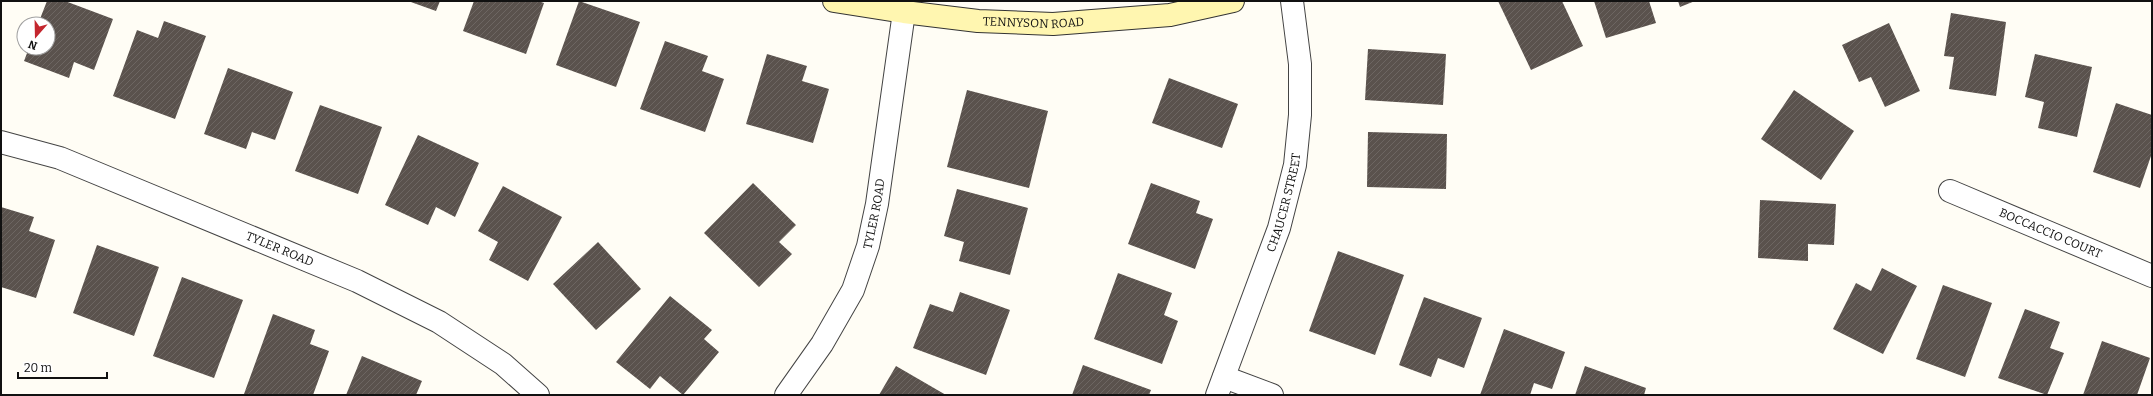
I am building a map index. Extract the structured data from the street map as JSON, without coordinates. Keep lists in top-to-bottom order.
{
  "streets": {
    "street": [
      "TENNYSON ROAD",
      "CHAUCER STREET",
      "TYLER ROAD",
      "BOCCACCIO COURT"
    ]
  },
  "crossings": [
    ["TENNYSON ROAD", "TYLER ROAD"]
  ],
  "scale_bar": "20 m",
  "north": "bottom"
}
